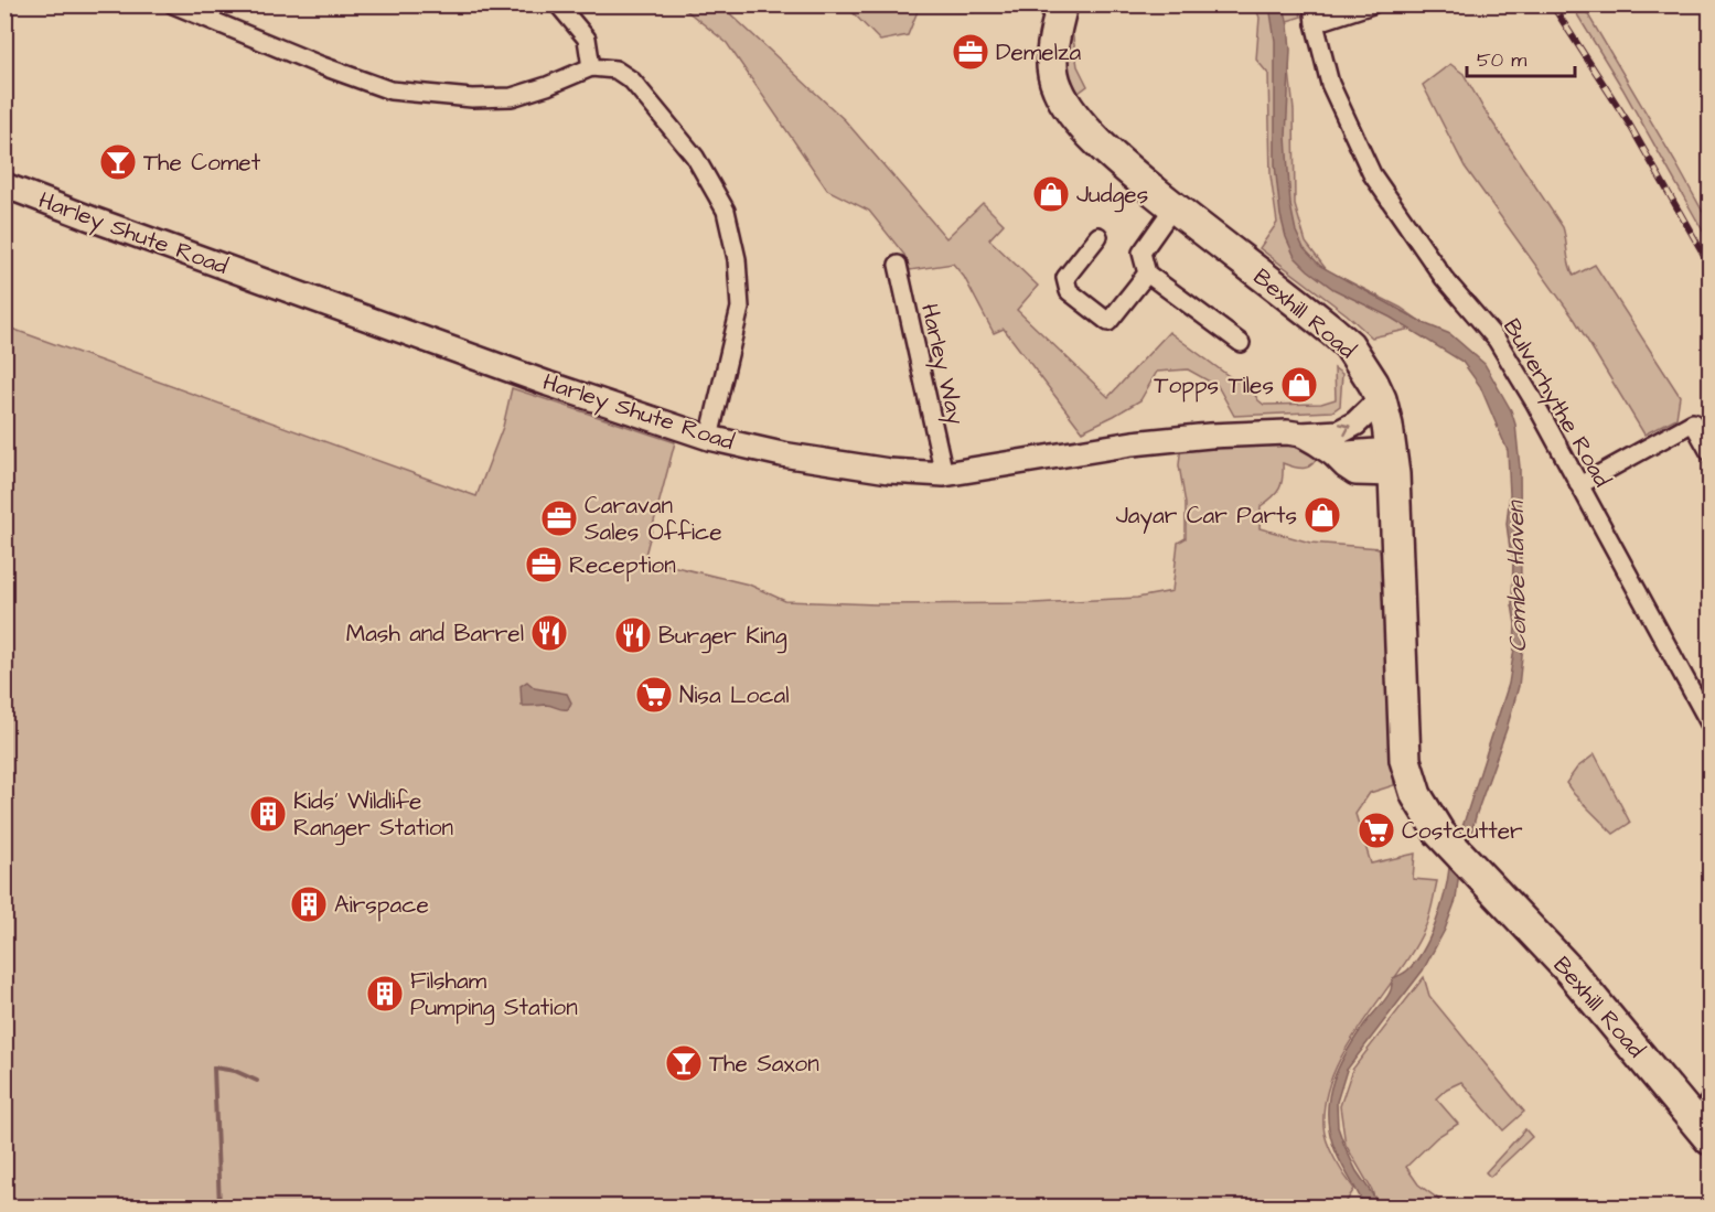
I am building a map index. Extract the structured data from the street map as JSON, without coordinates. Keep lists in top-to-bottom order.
{
  "streets": {
    "highway": ["Bexhill Road"],
    "main road": ["Harley Shute Road"],
    "street": ["Harley Way", "Bulverhythe Road"]
  },
  "crossings": [
    ["Harley Shute Road", "Bexhill Road"],
    ["Harley Shute Road", "Harley Way"]
  ],
  "water": ["Combe Haven"],
  "places": {
    "office": ["Demelza", "Caravan Sales Office", "Reception"],
    "bar": ["The Comet", "The Saxon"],
    "shop": ["Judges", "Topps Tiles", "Jayar Car Parts"],
    "restaurant": ["Mash and Barrel", "Burger King"],
    "supermarket": ["Nisa Local", "Costcutter"],
    "building": ["Kids' Wildlife Ranger Station", "Airspace", "Filsham Pumping Station"]
  },
  "scale_bar": "50 m"
}
